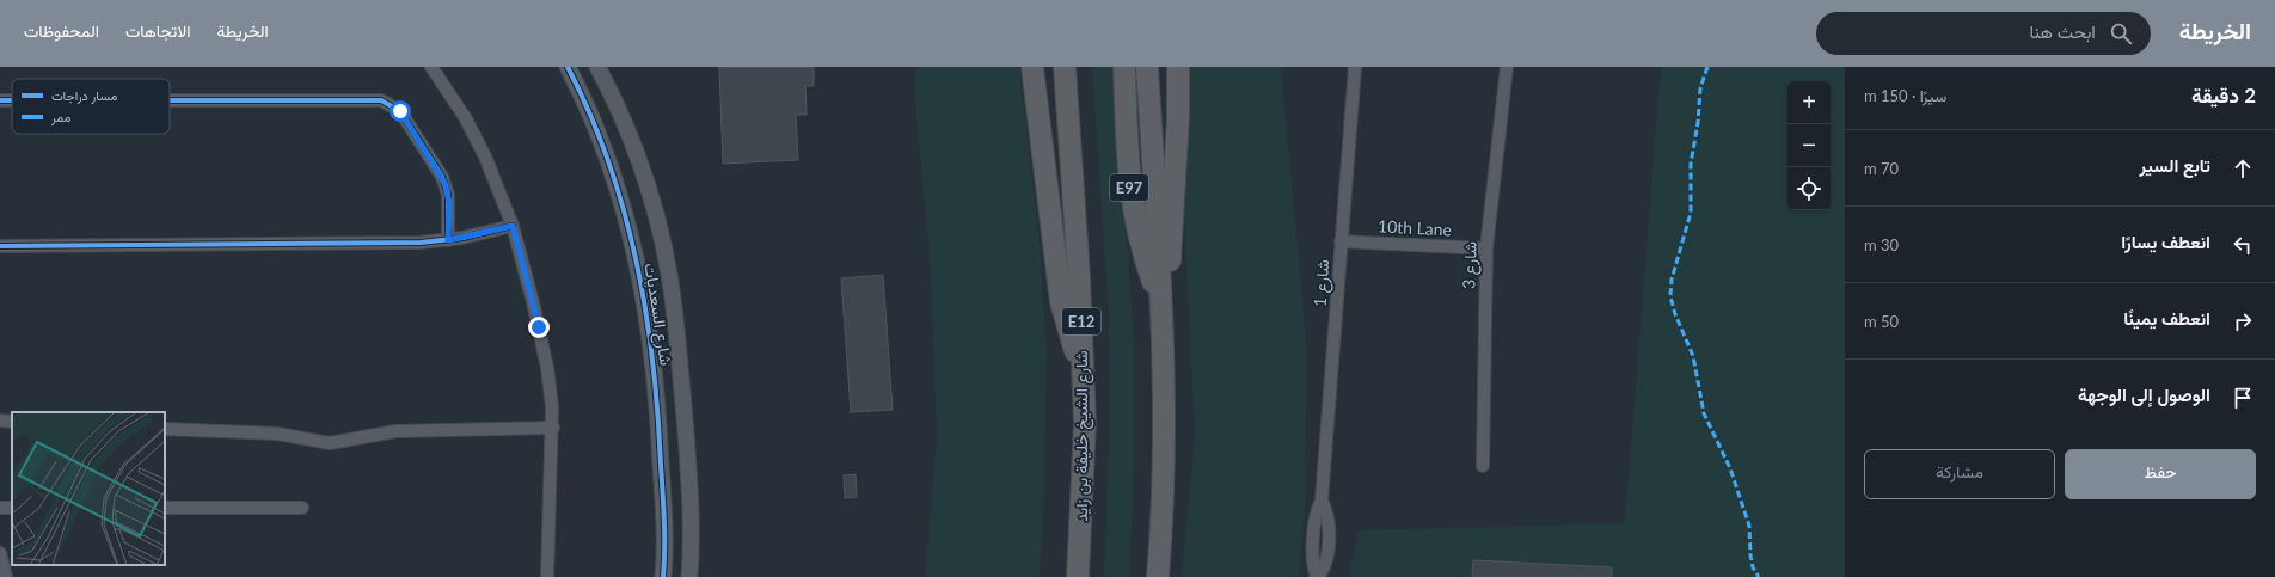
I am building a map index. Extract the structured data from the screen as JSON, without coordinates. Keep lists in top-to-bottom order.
{
  "streets": {
    "highway": ["E97", "E12", "شارع الشيخ خليفة بن زايد"],
    "street": [
      "10th Lane",
      "شارع 3",
      "شارع 1",
      "شارع السعديات"
    ]
  },
  "crossings": [
    ["10th Lane", "شارع 3"],
    ["10th Lane", "شارع 1"]
  ],
  "legend": ["مسار دراجات", "ممر"],
  "page": {
    "header": "الخريطة",
    "search": "ابحث هنا",
    "nav": ["الخريطة", "الاتجاهات", "المحفوظات"],
    "heading": ["2 دقيقة", "سيرًا · 150 m"],
    "map_buttons": ["+", "−"],
    "list": [
      ["تابع السير", "70 m"],
      ["انعطف يسارًا", "30 m"],
      ["انعطف يمينًا", "50 m"],
      "الوصول إلى الوجهة"
    ],
    "buttons": ["حفظ", "مشاركة"]
  }
}
